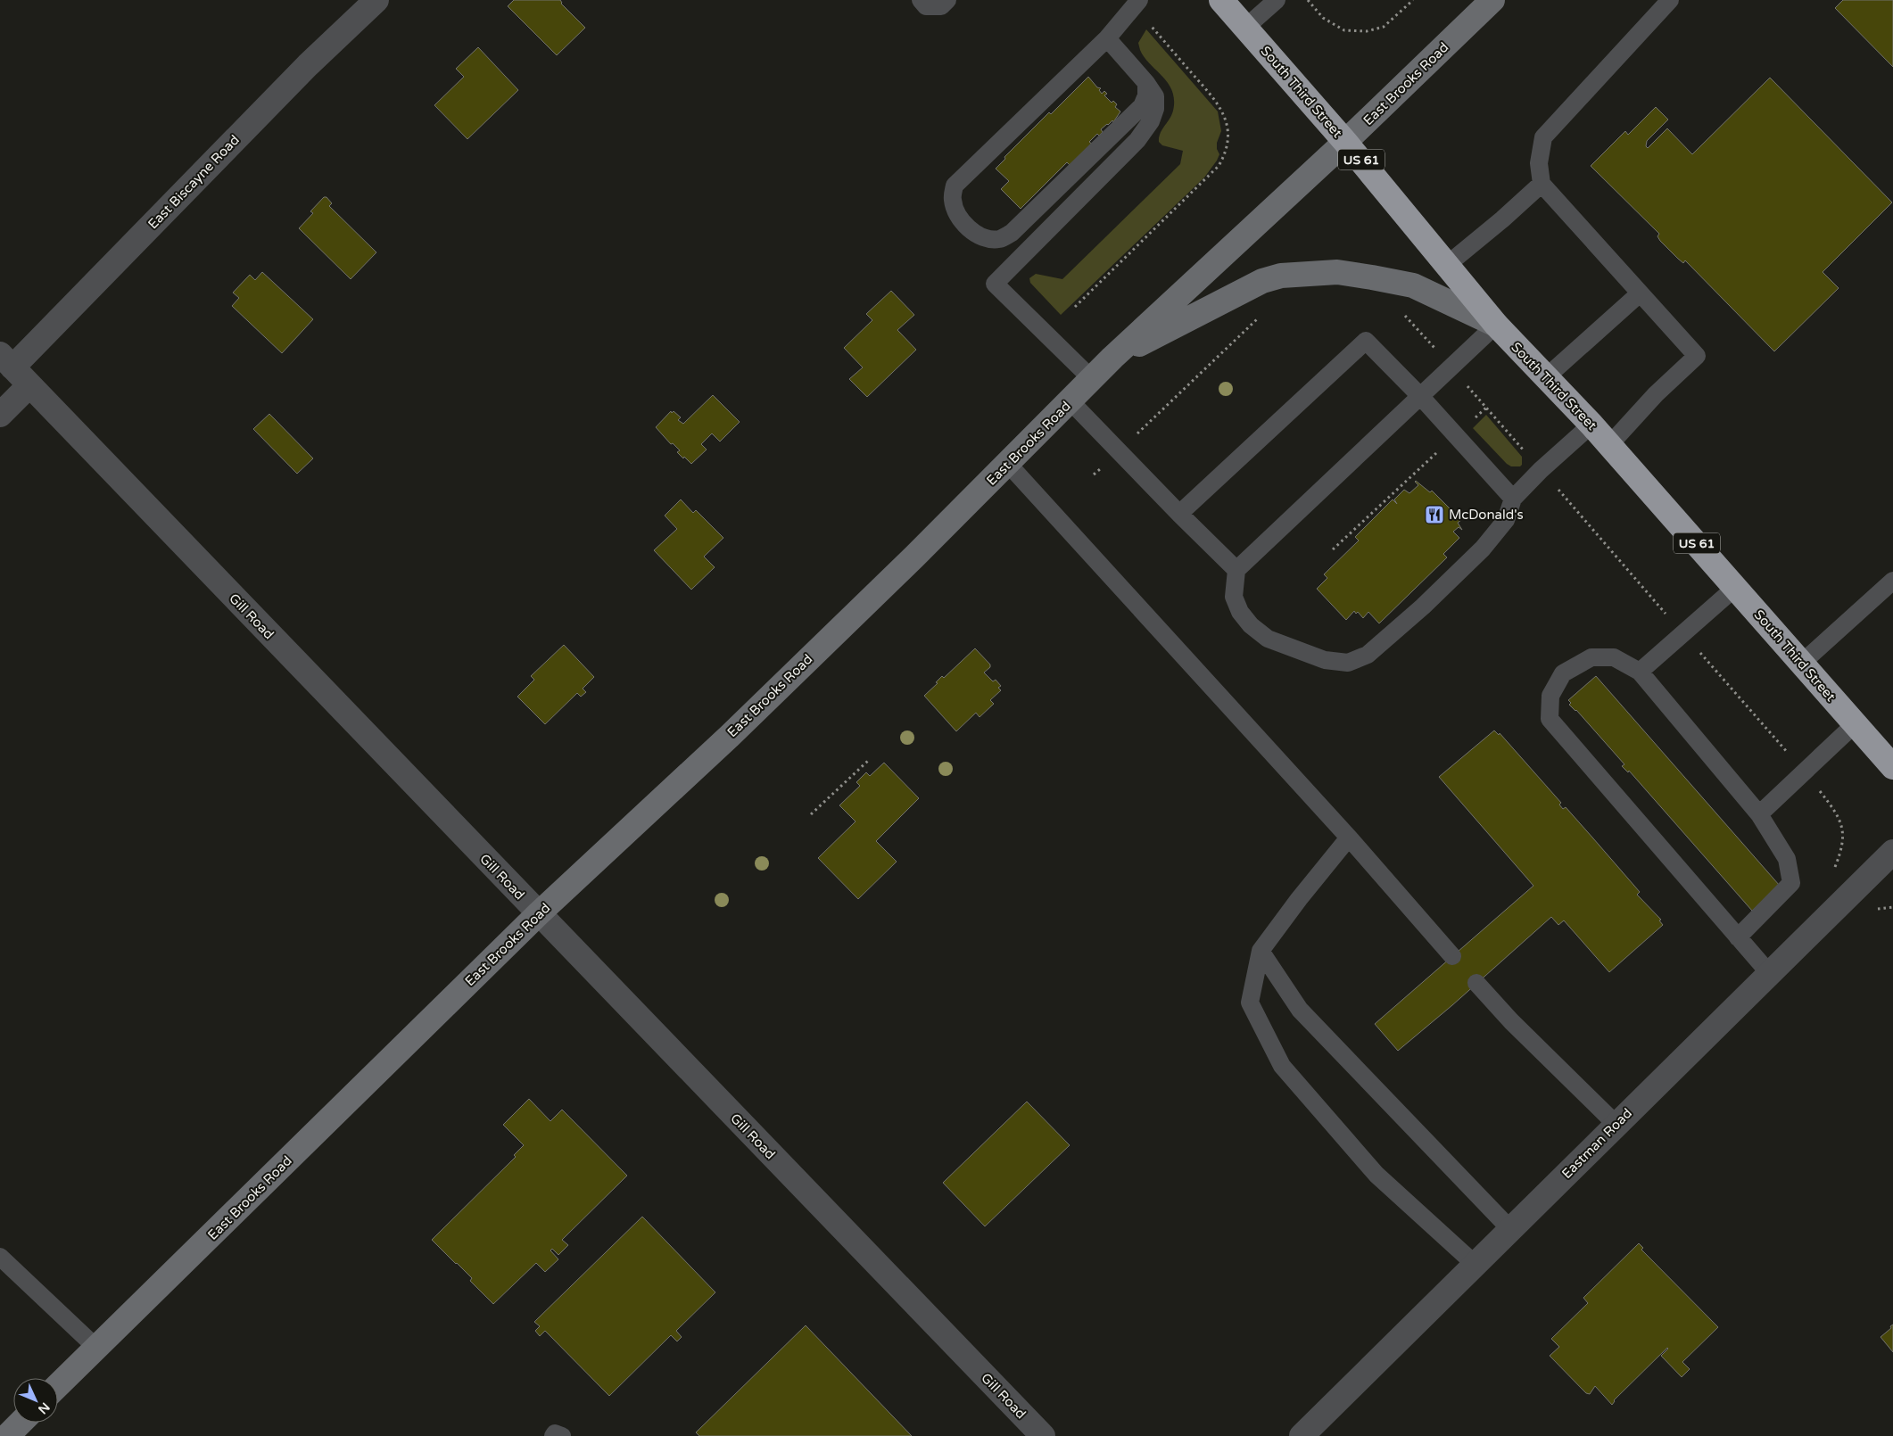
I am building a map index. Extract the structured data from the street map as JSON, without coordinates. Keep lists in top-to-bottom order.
{
  "streets": {
    "highway": ["South Third Street", "US 61"],
    "main road": ["East Brooks Road"],
    "street": ["East Biscayne Road", "Gill Road", "Eastman Road"]
  },
  "crossings": [
    ["East Brooks Road", "South Third Street"],
    ["East Brooks Road", "Gill Road"],
    ["East Biscayne Road", "Gill Road"]
  ],
  "places": {
    "restaurant": ["McDonald's"]
  },
  "north": "bottom right"
}
